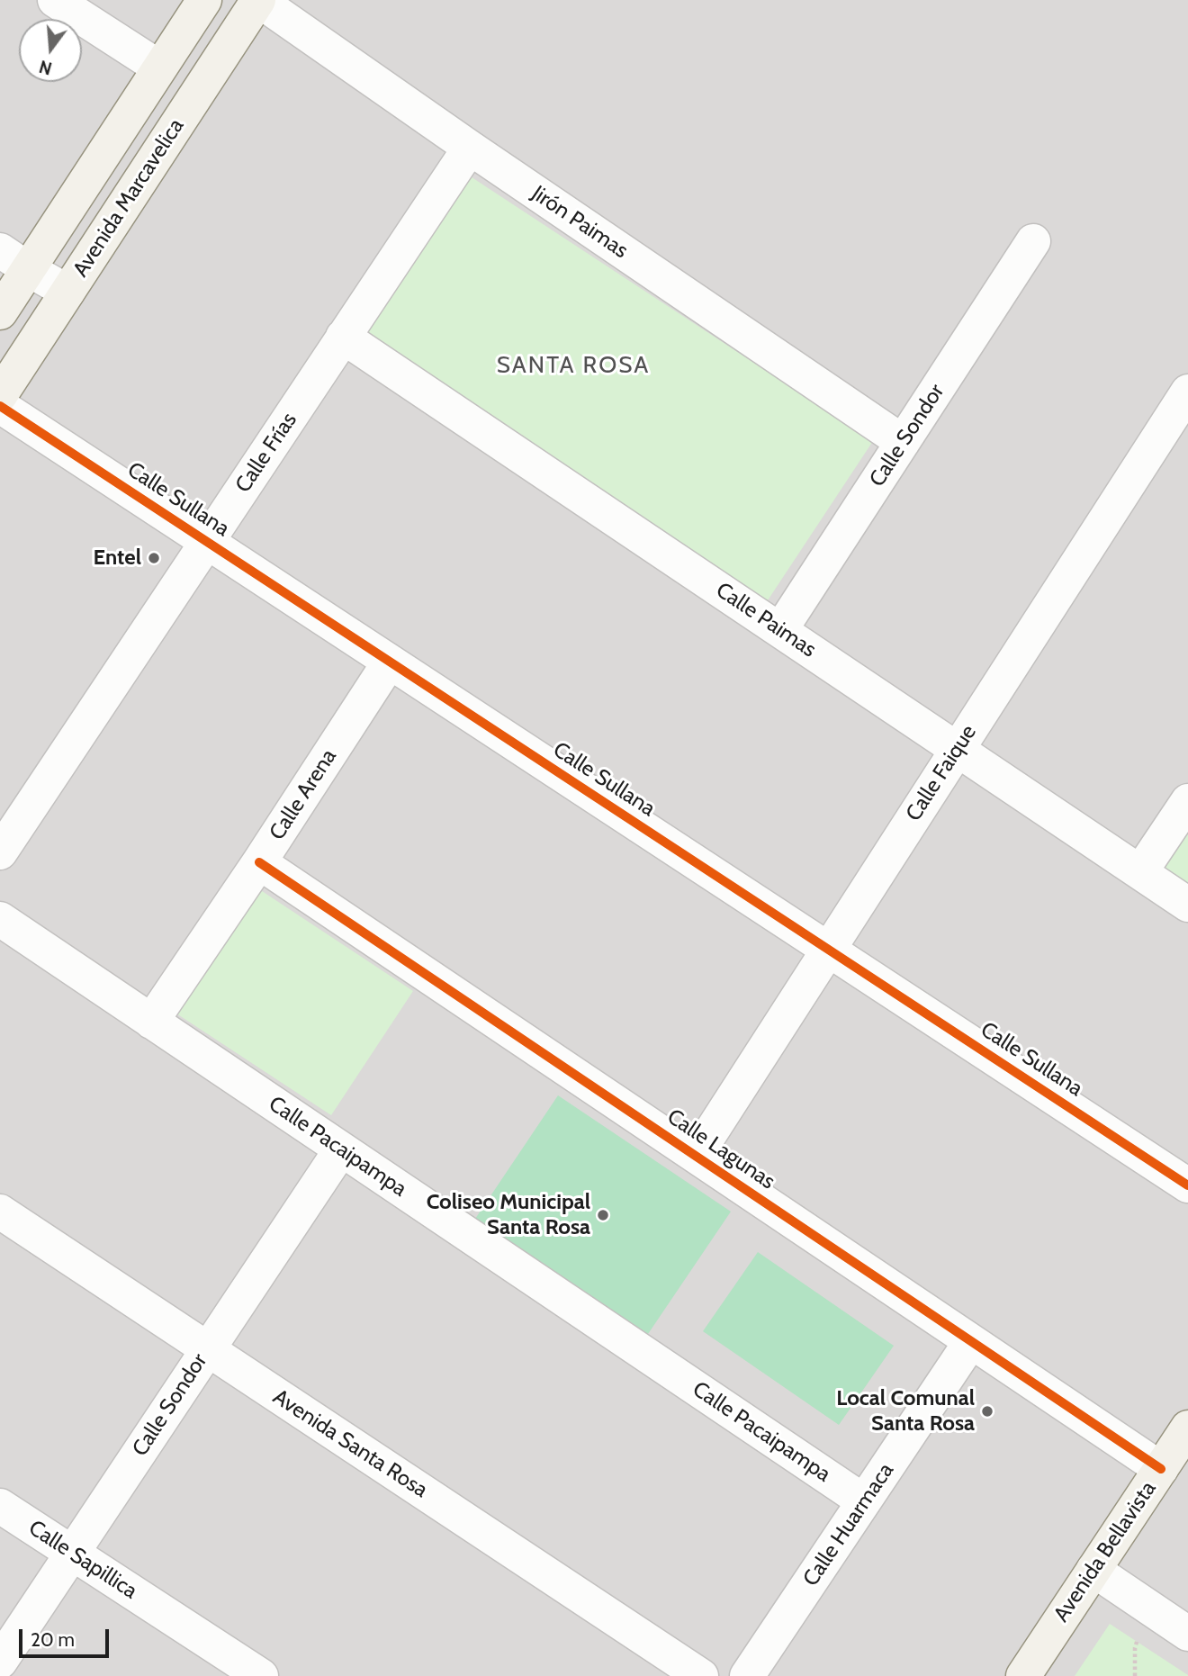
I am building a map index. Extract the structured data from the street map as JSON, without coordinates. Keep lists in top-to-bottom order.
{
  "streets": {
    "street": [
      "Avenida Marcavelica",
      "Jirón Paimas",
      "Calle Sondor",
      "Calle Frías",
      "Calle Sullana",
      "Calle Paimas",
      "Calle Faique",
      "Calle Arena",
      "Calle Pacaipampa",
      "Calle Lagunas",
      "Avenida Santa Rosa",
      "Calle Huarmaca",
      "Avenida Bellavista",
      "Calle Sapillica"
    ]
  },
  "crossings": [
    ["Avenida Marcavelica", "Jirón Paimas"],
    ["Jirón Paimas", "Calle Sondor"],
    ["Jirón Paimas", "Calle Frías"],
    ["Calle Sondor", "Calle Paimas"],
    ["Calle Sondor", "Calle Pacaipampa"],
    ["Calle Sondor", "Avenida Santa Rosa"],
    ["Calle Sondor", "Calle Sapillica"],
    ["Calle Frías", "Calle Sullana"],
    ["Calle Frías", "Calle Paimas"],
    ["Calle Sullana", "Calle Faique"],
    ["Calle Sullana", "Calle Arena"],
    ["Calle Paimas", "Calle Faique"],
    ["Calle Faique", "Calle Lagunas"],
    ["Calle Arena", "Calle Pacaipampa"],
    ["Calle Arena", "Calle Lagunas"],
    ["Calle Pacaipampa", "Calle Huarmaca"],
    ["Calle Lagunas", "Calle Huarmaca"],
    ["Calle Lagunas", "Avenida Bellavista"]
  ],
  "districts": ["SANTA ROSA"],
  "places": ["Entel", "Coliseo Municipal Santa Rosa", "Local Comunal Santa Rosa"],
  "scale_bar": "20 m",
  "north": "bottom"
}
